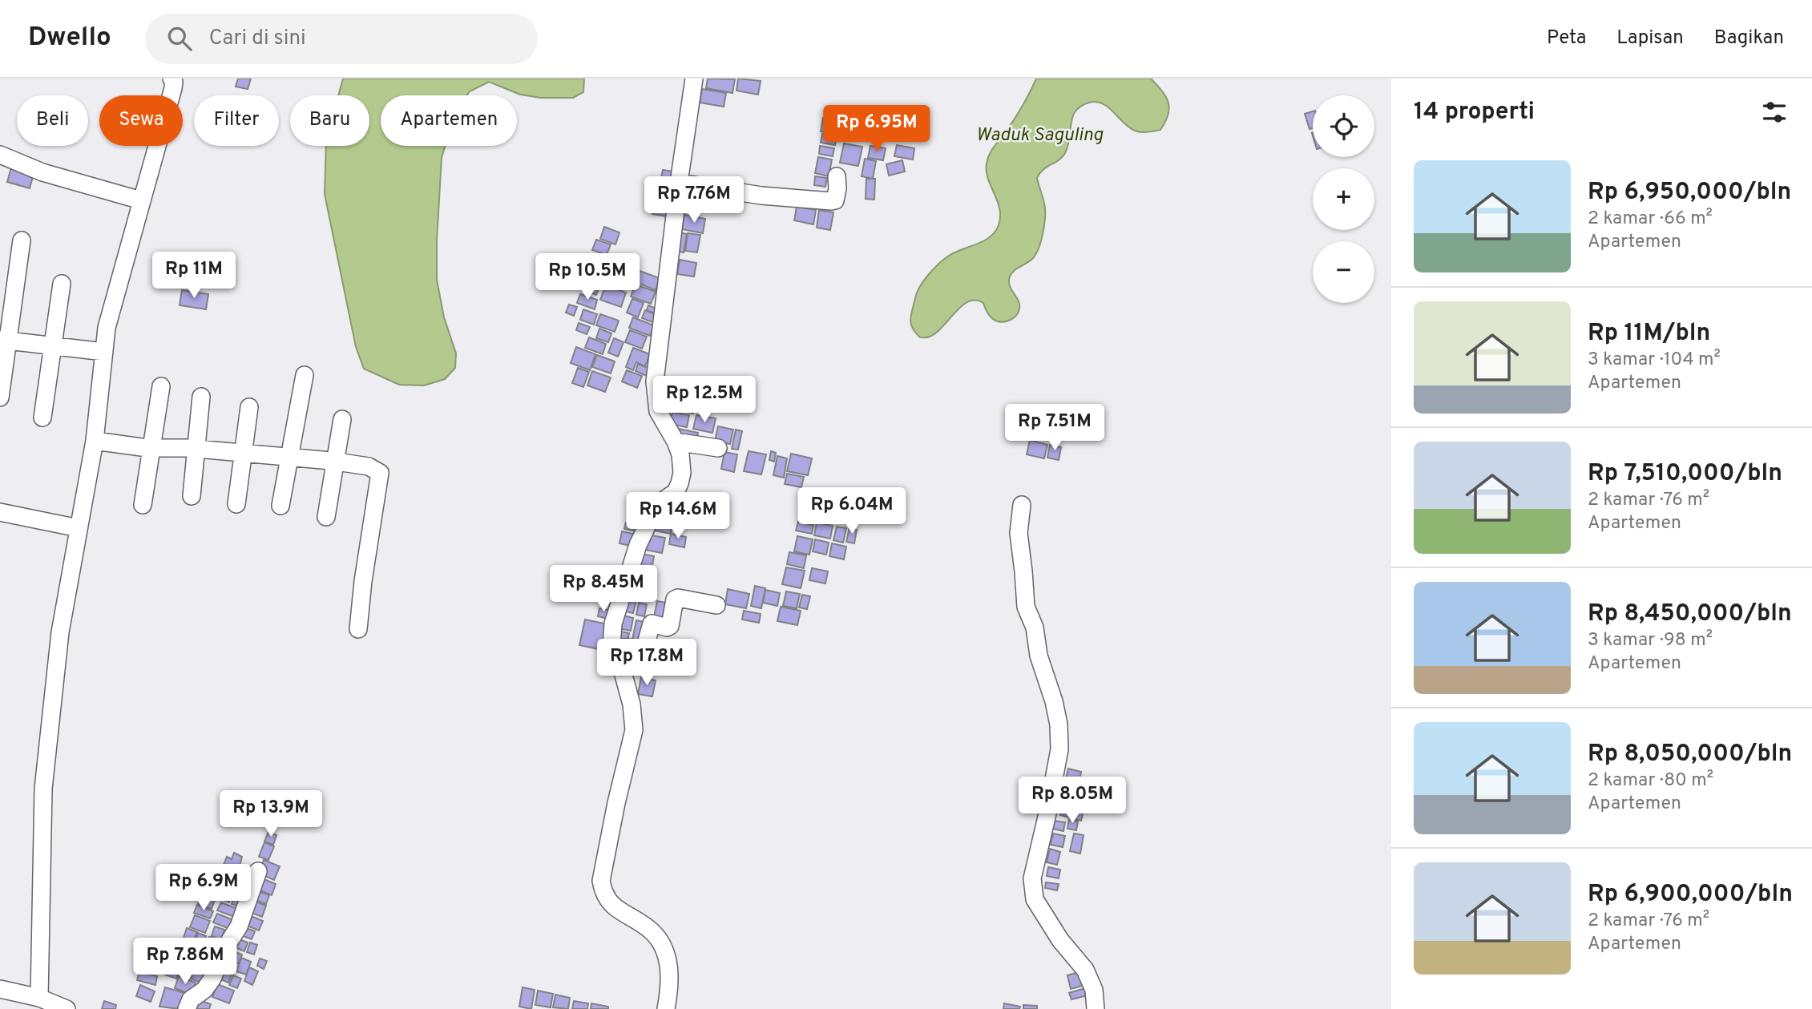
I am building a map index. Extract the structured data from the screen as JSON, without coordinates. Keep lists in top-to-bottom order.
{
  "water": ["Waduk Saguling"],
  "page": {
    "header": "Dwello",
    "search": "Cari di sini",
    "nav": ["Peta", "Lapisan", "Bagikan"],
    "heading": "14 properti",
    "map_buttons": ["+", "−"],
    "chip": [
      "Beli",
      "Sewa",
      "Filter",
      "Baru",
      "Apartemen"
    ],
    "price": [
      "Rp 6.95M",
      "Rp 7.76M",
      "Rp 11M",
      "Rp 10.5M",
      "Rp 12.5M",
      "Rp 7.51M",
      "Rp 6.04M",
      "Rp 14.6M",
      "Rp 8.45M",
      "Rp 17.8M",
      "Rp 8.05M",
      "Rp 13.9M",
      "Rp 6.9M",
      "Rp 7.86M"
    ],
    "list": [
      {
        "name": "Rp 6,950,000/bln",
        "note": "2 kamar · 66 m² · Apartemen"
      },
      {
        "name": "Rp 11M/bln",
        "note": "3 kamar · 104 m² · Apartemen"
      },
      {
        "name": "Rp 7,510,000/bln",
        "note": "2 kamar · 76 m² · Apartemen"
      },
      {
        "name": "Rp 8,450,000/bln",
        "note": "3 kamar · 98 m² · Apartemen"
      },
      {
        "name": "Rp 8,050,000/bln",
        "note": "2 kamar · 80 m² · Apartemen"
      },
      {
        "name": "Rp 6,900,000/bln",
        "note": "2 kamar · 76 m² · Apartemen"
      }
    ]
  }
}
